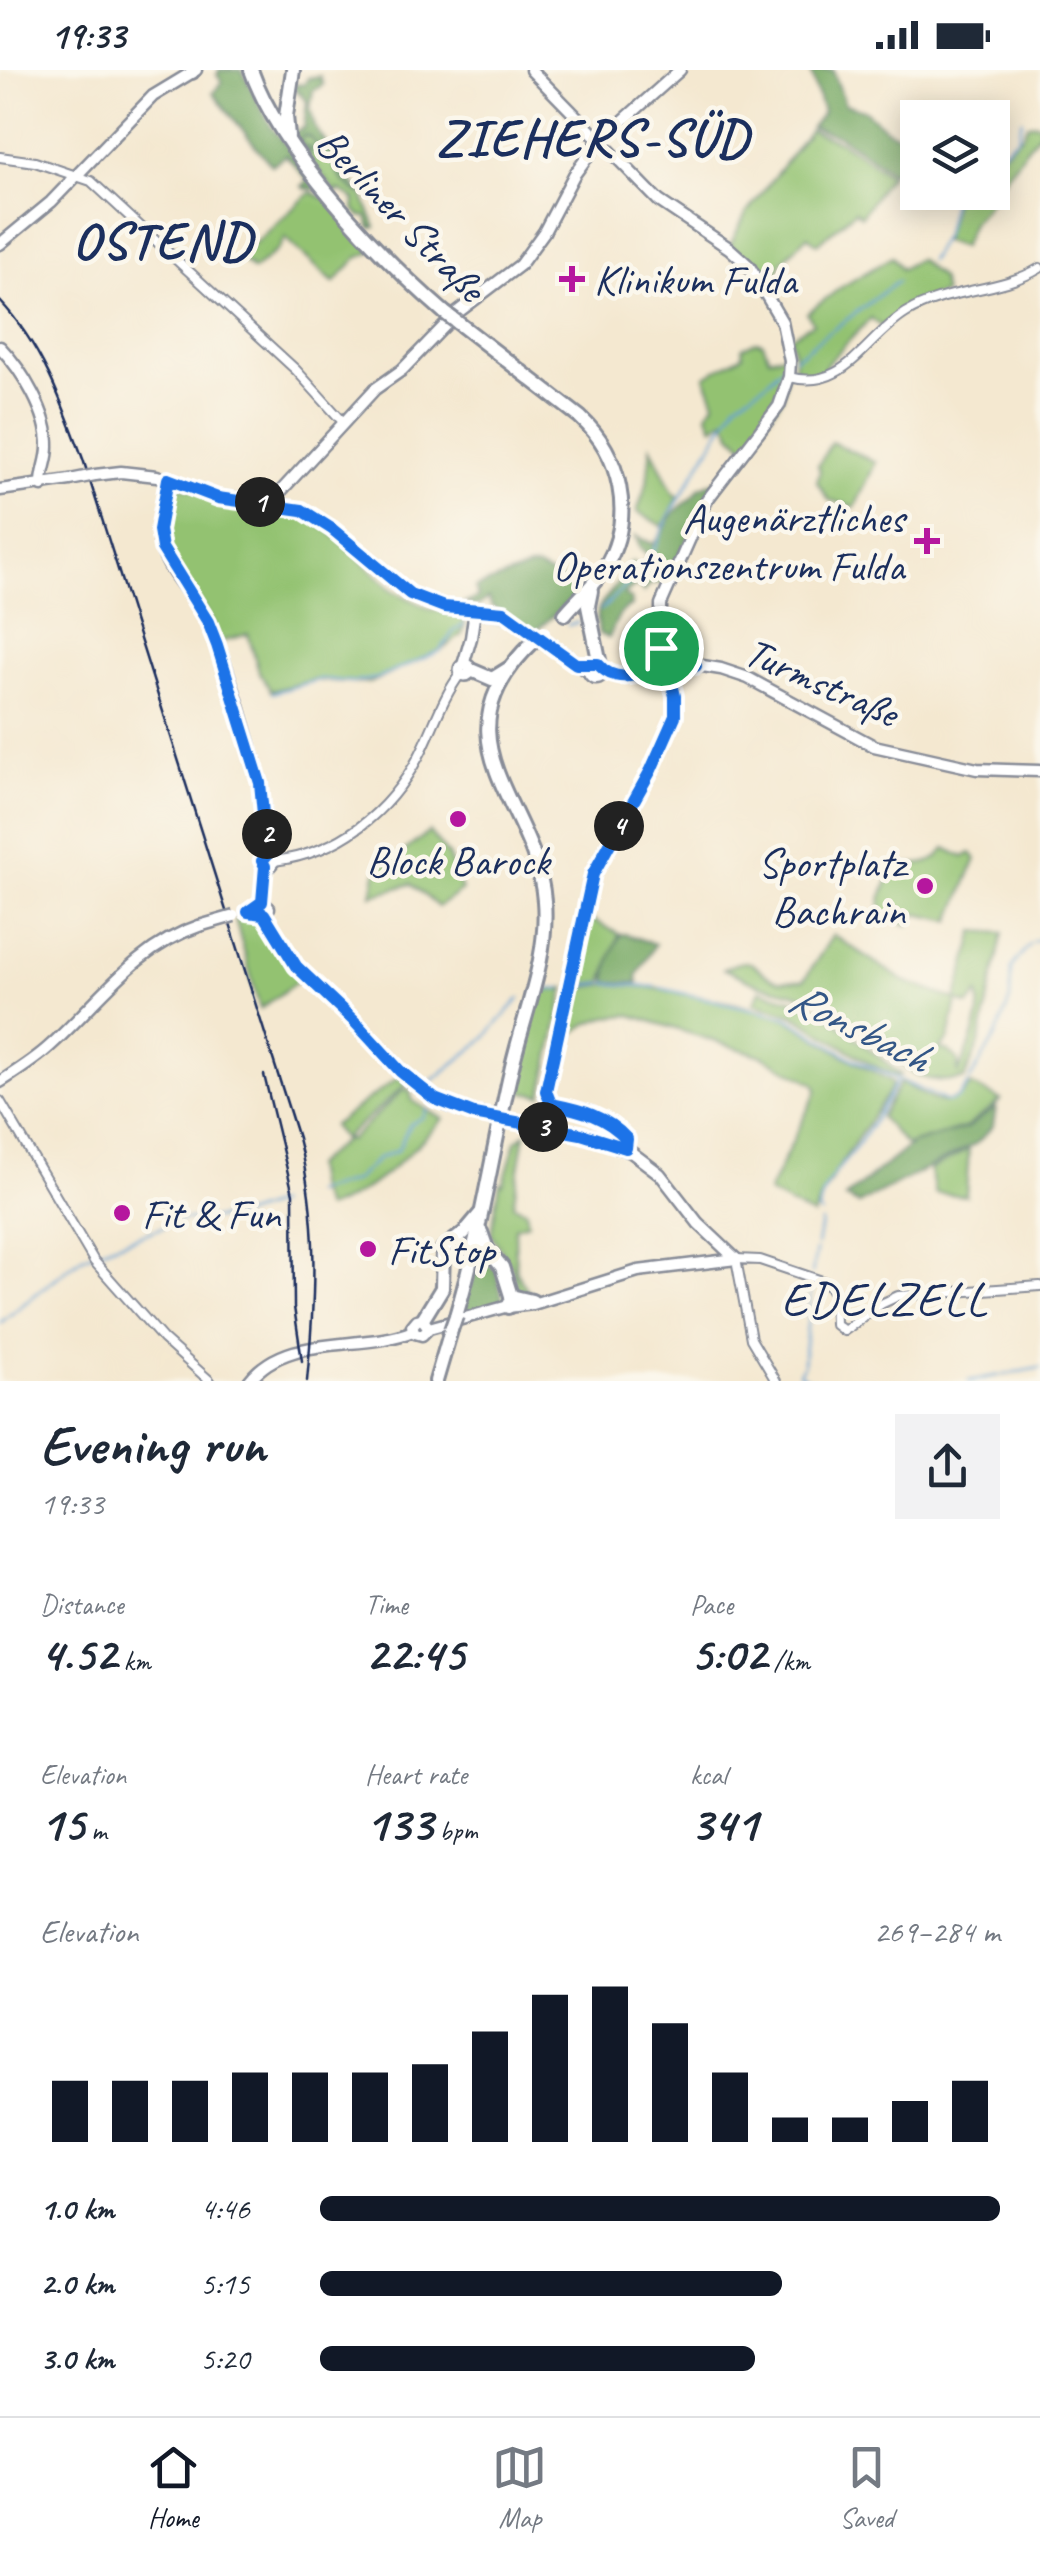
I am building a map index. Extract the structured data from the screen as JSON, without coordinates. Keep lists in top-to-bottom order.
{
  "streets": {
    "highway": ["Berliner Straße"],
    "main road": ["Turmstraße"]
  },
  "districts": ["ZIEHERS-SÜD", "OSTEND", "EDELZELL"],
  "water": ["Ronsbach"],
  "places": {
    "health": ["Klinikum Fulda", "Augenärztliches Operationszentrum Fulda"],
    "other": [
      "Block Barock",
      "Sportplatz Bachrain",
      "Fit & Fun",
      "FitStop"
    ]
  },
  "page": {
    "status": "19:33",
    "pins": [
      "1",
      "4",
      "2",
      "3"
    ],
    "heading": ["Evening run", "19:33"],
    "stats": [
      ["Distance", "4.52 km"],
      ["Time", "22:45"],
      ["Pace", "5:02 /km"],
      ["Elevation", "15 m"],
      ["Heart rate", "133 bpm"],
      ["kcal", "341"]
    ],
    "chart": ["Elevation", "269–284 m"],
    "list": [
      {
        "name": "1.0 km",
        "note": "4:46"
      },
      {
        "name": "2.0 km",
        "note": "5:15"
      },
      {
        "name": "3.0 km",
        "note": "5:20"
      }
    ],
    "tabs": ["Home", "Map", "Saved"]
  }
}
